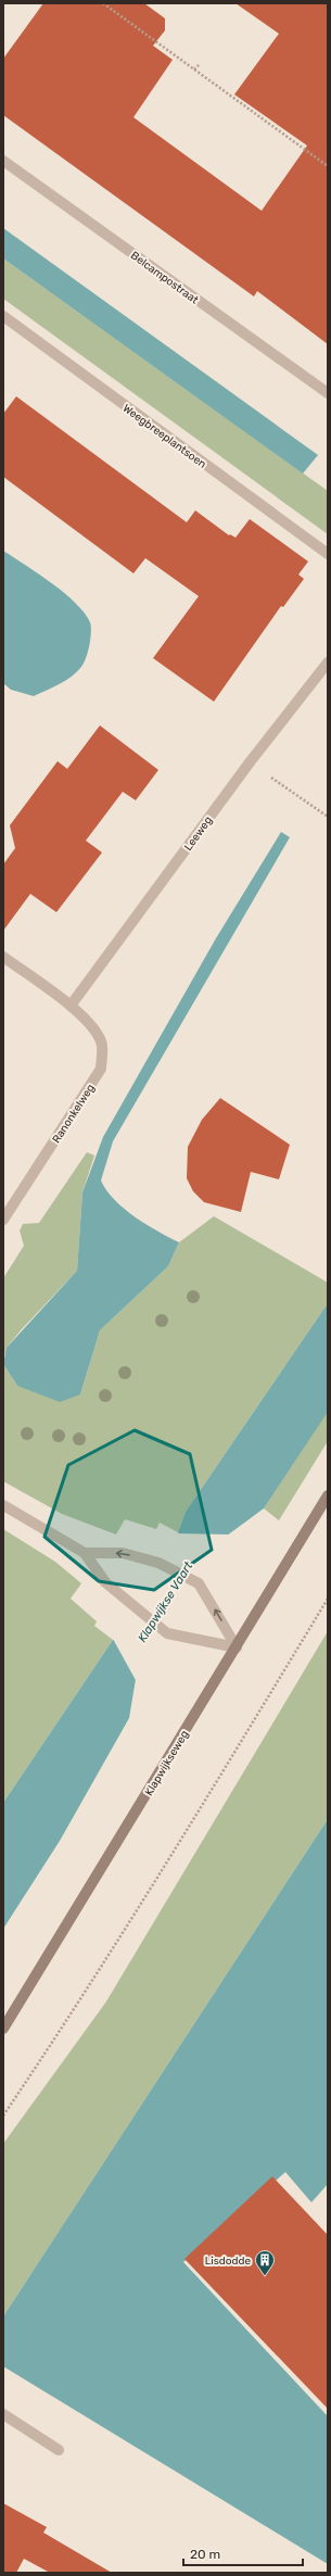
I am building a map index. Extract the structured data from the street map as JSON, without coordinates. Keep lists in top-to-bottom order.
{
  "streets": {
    "main road": ["Klapwijkseweg"],
    "street": [
      "Belcampostraat",
      "Weegbreeplantsoen",
      "Leeweg",
      "Ranonkelweg"
    ]
  },
  "crossings": [
    ["Leeweg", "Ranonkelweg"]
  ],
  "water": ["Klapwijkse Vaart"],
  "places": {
    "building": ["Lisdodde"]
  },
  "scale_bar": "20 m"
}
